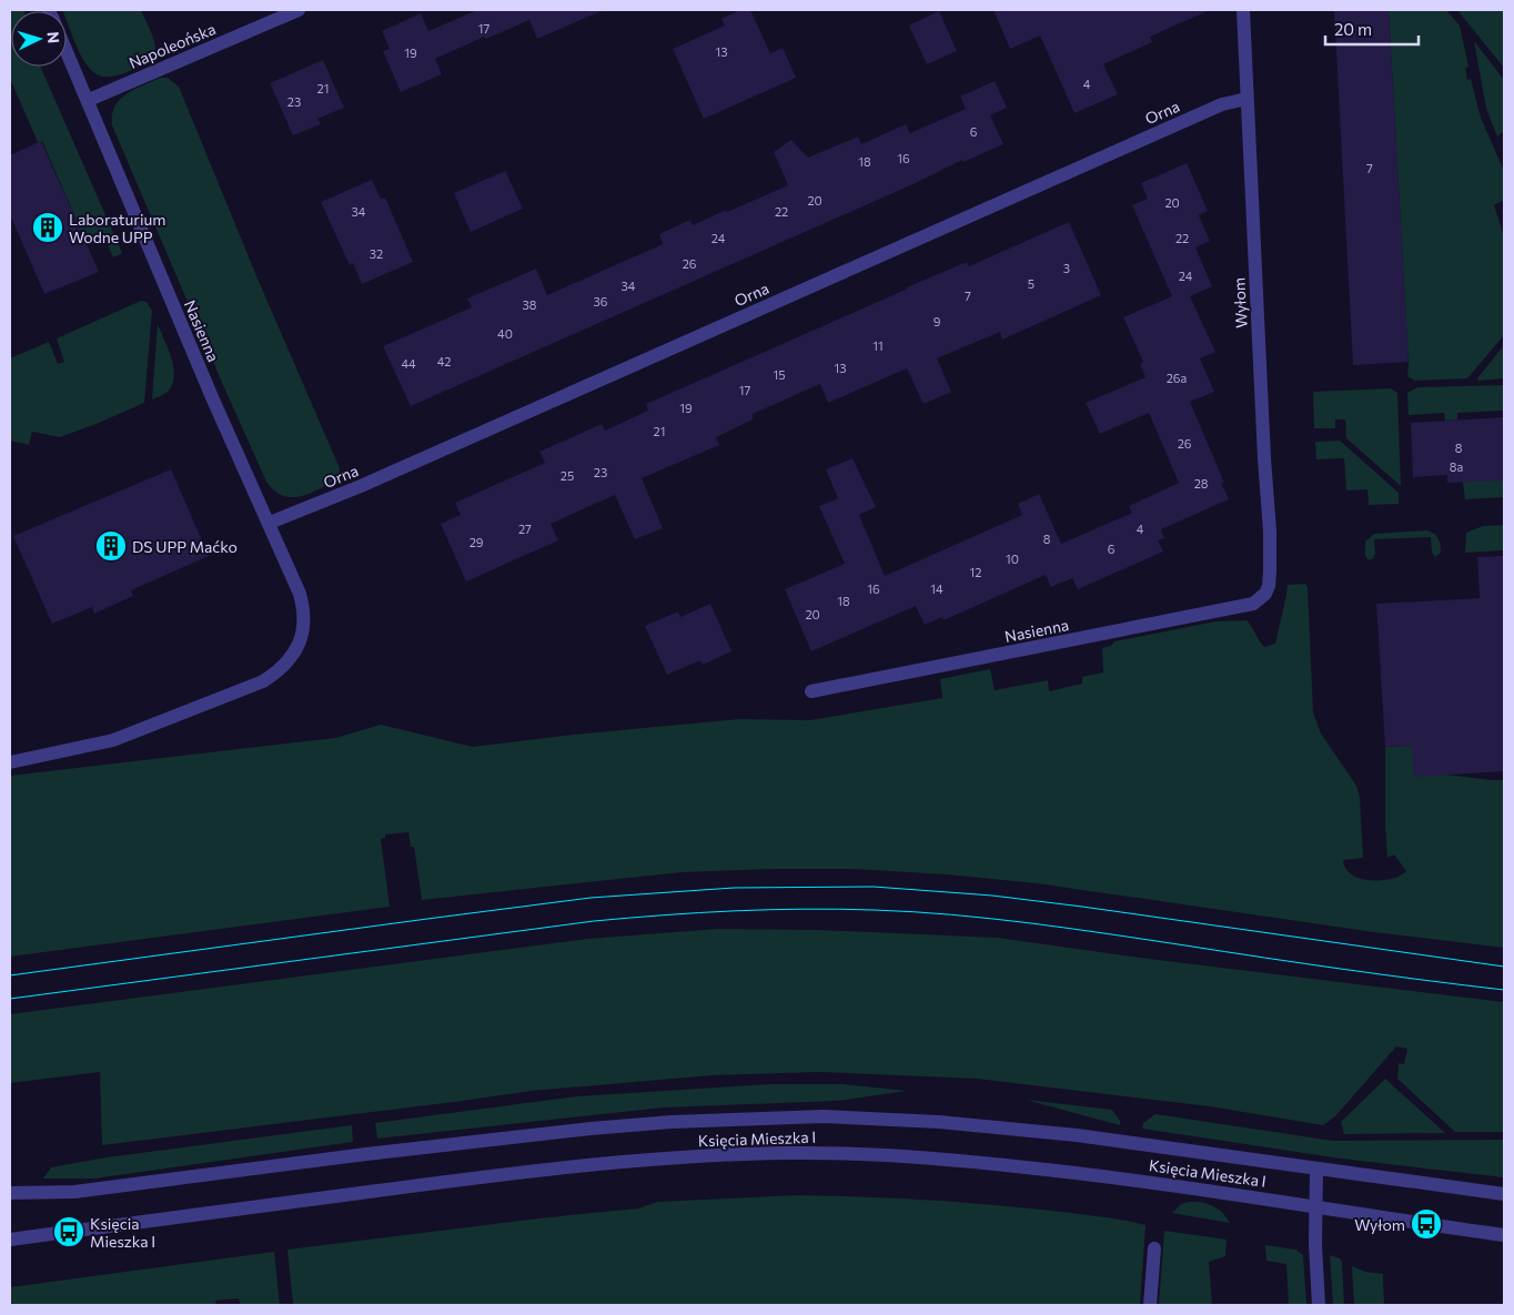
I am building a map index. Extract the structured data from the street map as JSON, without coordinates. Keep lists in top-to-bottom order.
{
  "streets": {
    "street": [
      "Napoleońska",
      "Orna",
      "Wyłom",
      "Nasienna",
      "Księcia Mieszka I"
    ]
  },
  "crossings": [
    ["Napoleońska", "Nasienna"],
    ["Orna", "Wyłom"],
    ["Orna", "Nasienna"],
    ["Wyłom", "Nasienna"]
  ],
  "places": {
    "building": ["Laboraturium Wodne UPP", "DS UPP Maćko"],
    "bus stop": ["Wyłom", "Księcia Mieszka I"]
  },
  "house_numbers": [
    "17",
    "13",
    "19",
    "4",
    "21",
    "23",
    "6",
    "16",
    "18",
    "7",
    "20",
    "20",
    "34",
    "22",
    "24",
    "22",
    "32",
    "26",
    "3",
    "24",
    "5",
    "34",
    "7",
    "36",
    "38",
    "9",
    "40",
    "11",
    "42",
    "44",
    "13",
    "15",
    "26a",
    "17",
    "19",
    "21",
    "26",
    "8",
    "8a",
    "23",
    "25",
    "28",
    "27",
    "4",
    "8",
    "29",
    "6",
    "10",
    "12",
    "16",
    "14",
    "18",
    "20"
  ],
  "scale_bar": "20 m",
  "north": "right"
}
